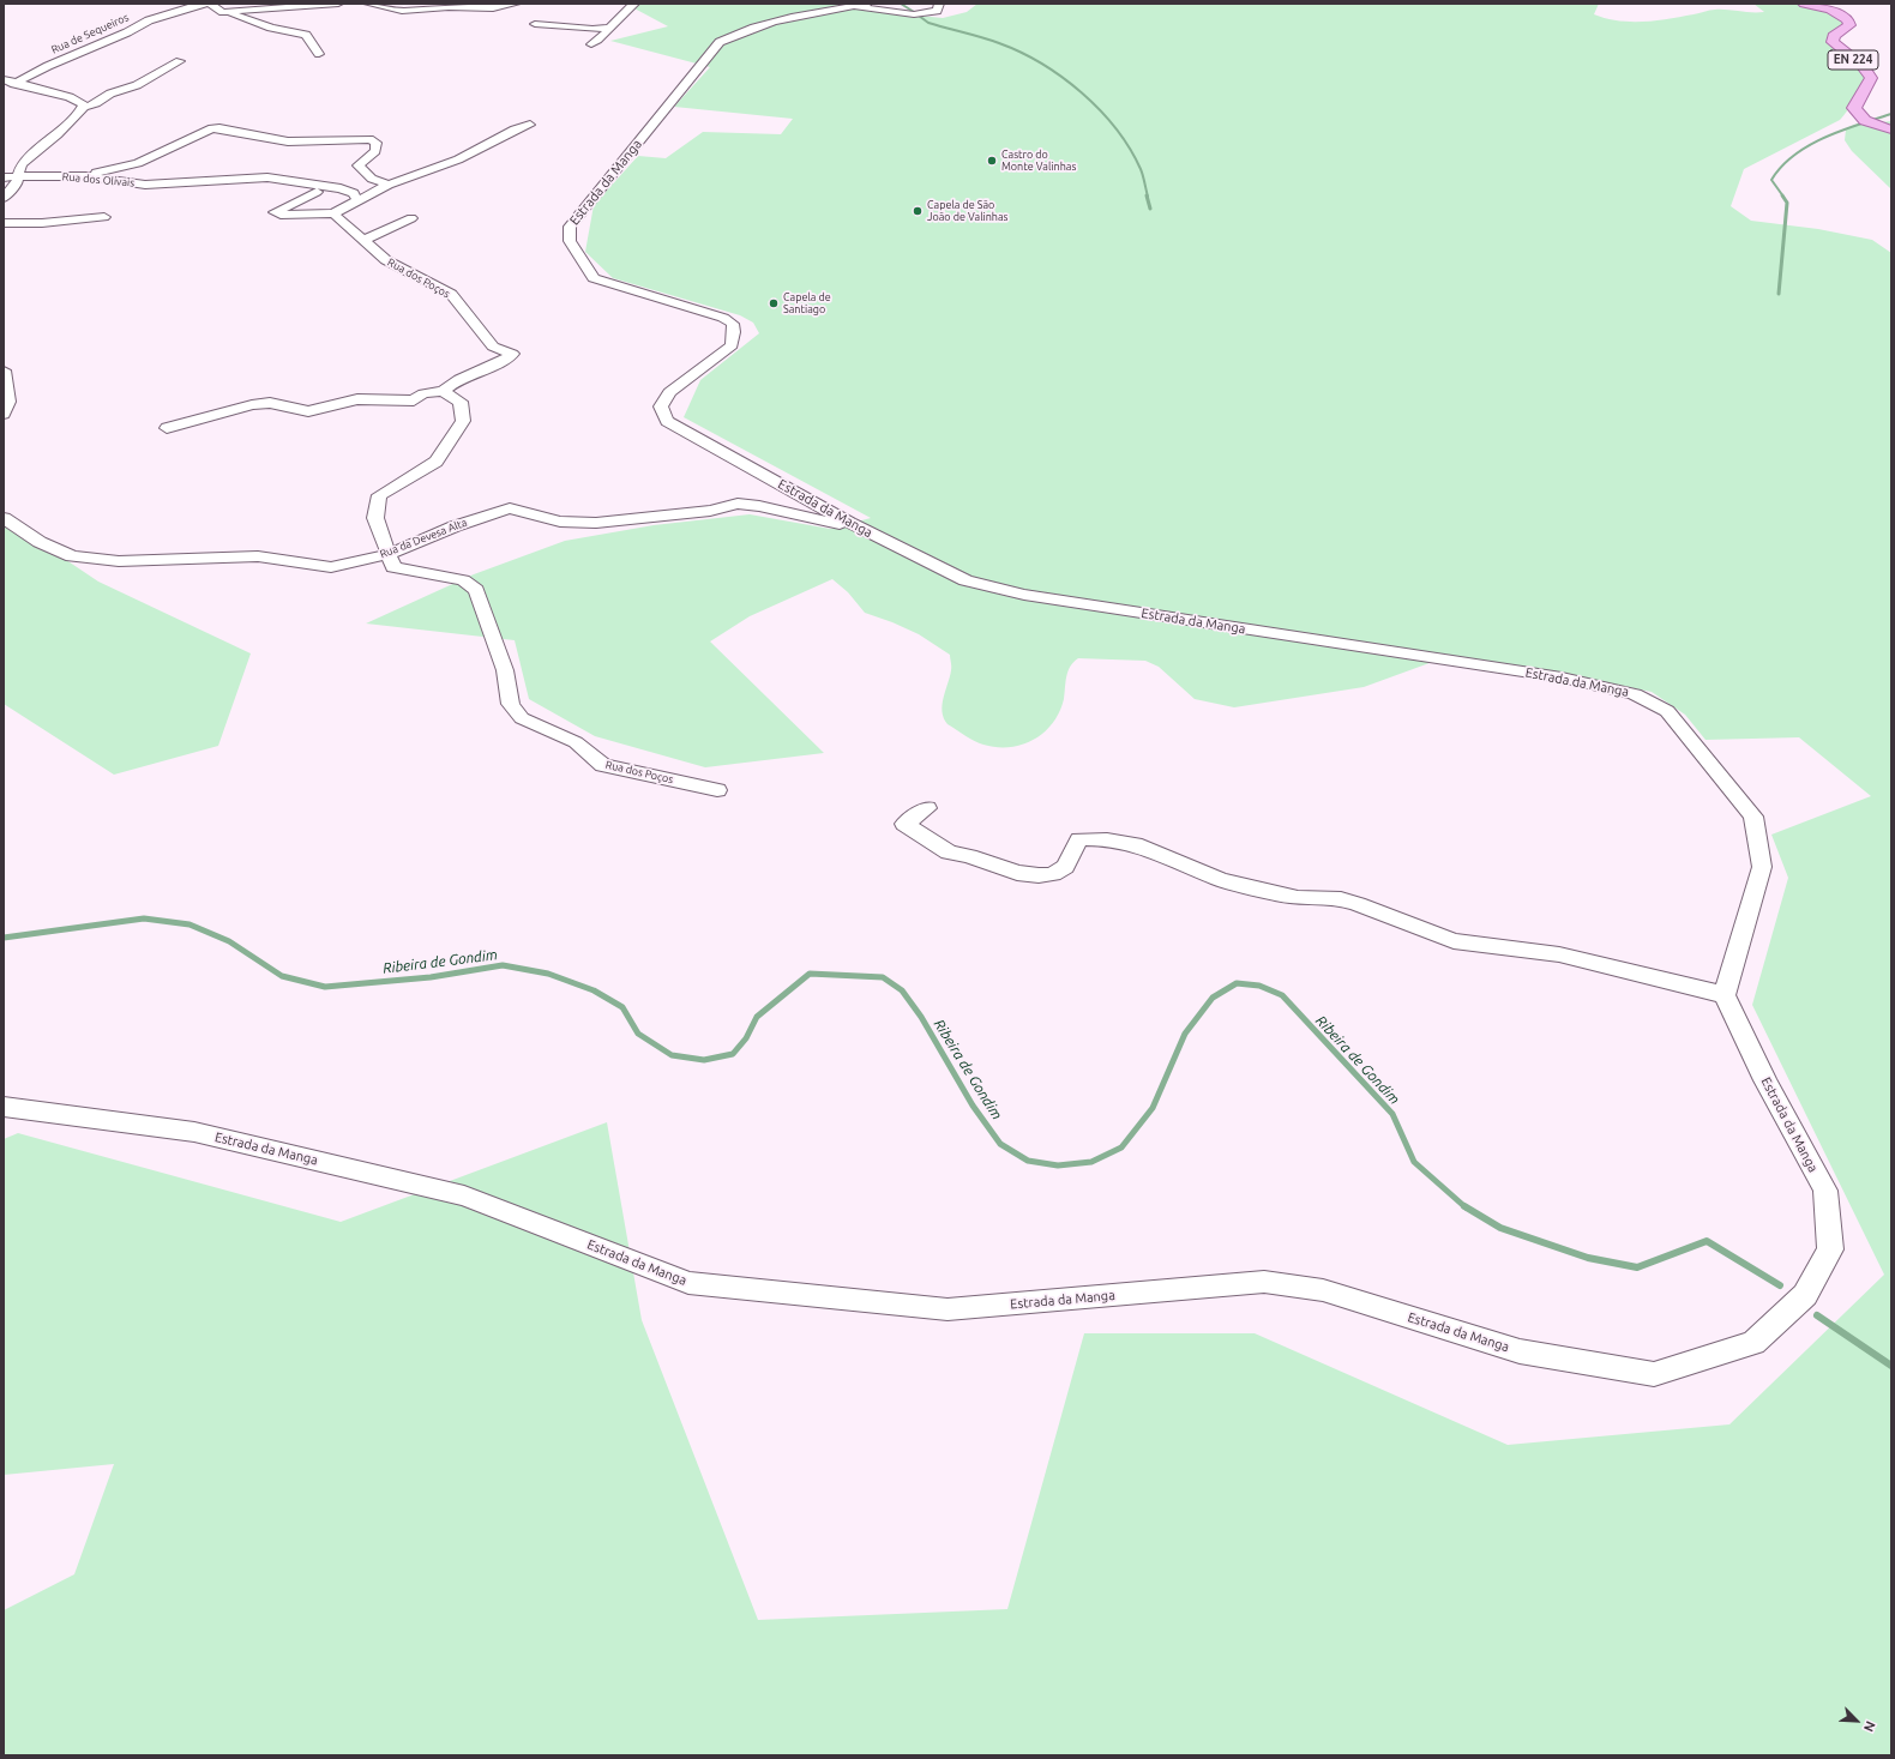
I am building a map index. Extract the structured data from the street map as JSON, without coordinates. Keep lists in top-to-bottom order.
{
  "streets": {
    "main road": ["EN 224"],
    "street": [
      "Rua de Sequeiros",
      "Rua dos Olivais",
      "Estrada da Manga",
      "Rua dos Poços",
      "Rua da Devesa Alta"
    ]
  },
  "crossings": [
    ["Estrada da Manga", "Rua da Devesa Alta"],
    ["Rua dos Poços", "Rua da Devesa Alta"]
  ],
  "water": ["Ribeira de Gondim"],
  "places": ["Castro do Monte Valinhas", "Capela de São João de Valinhas", "Capela de Santiago"],
  "north": "bottom right"
}
